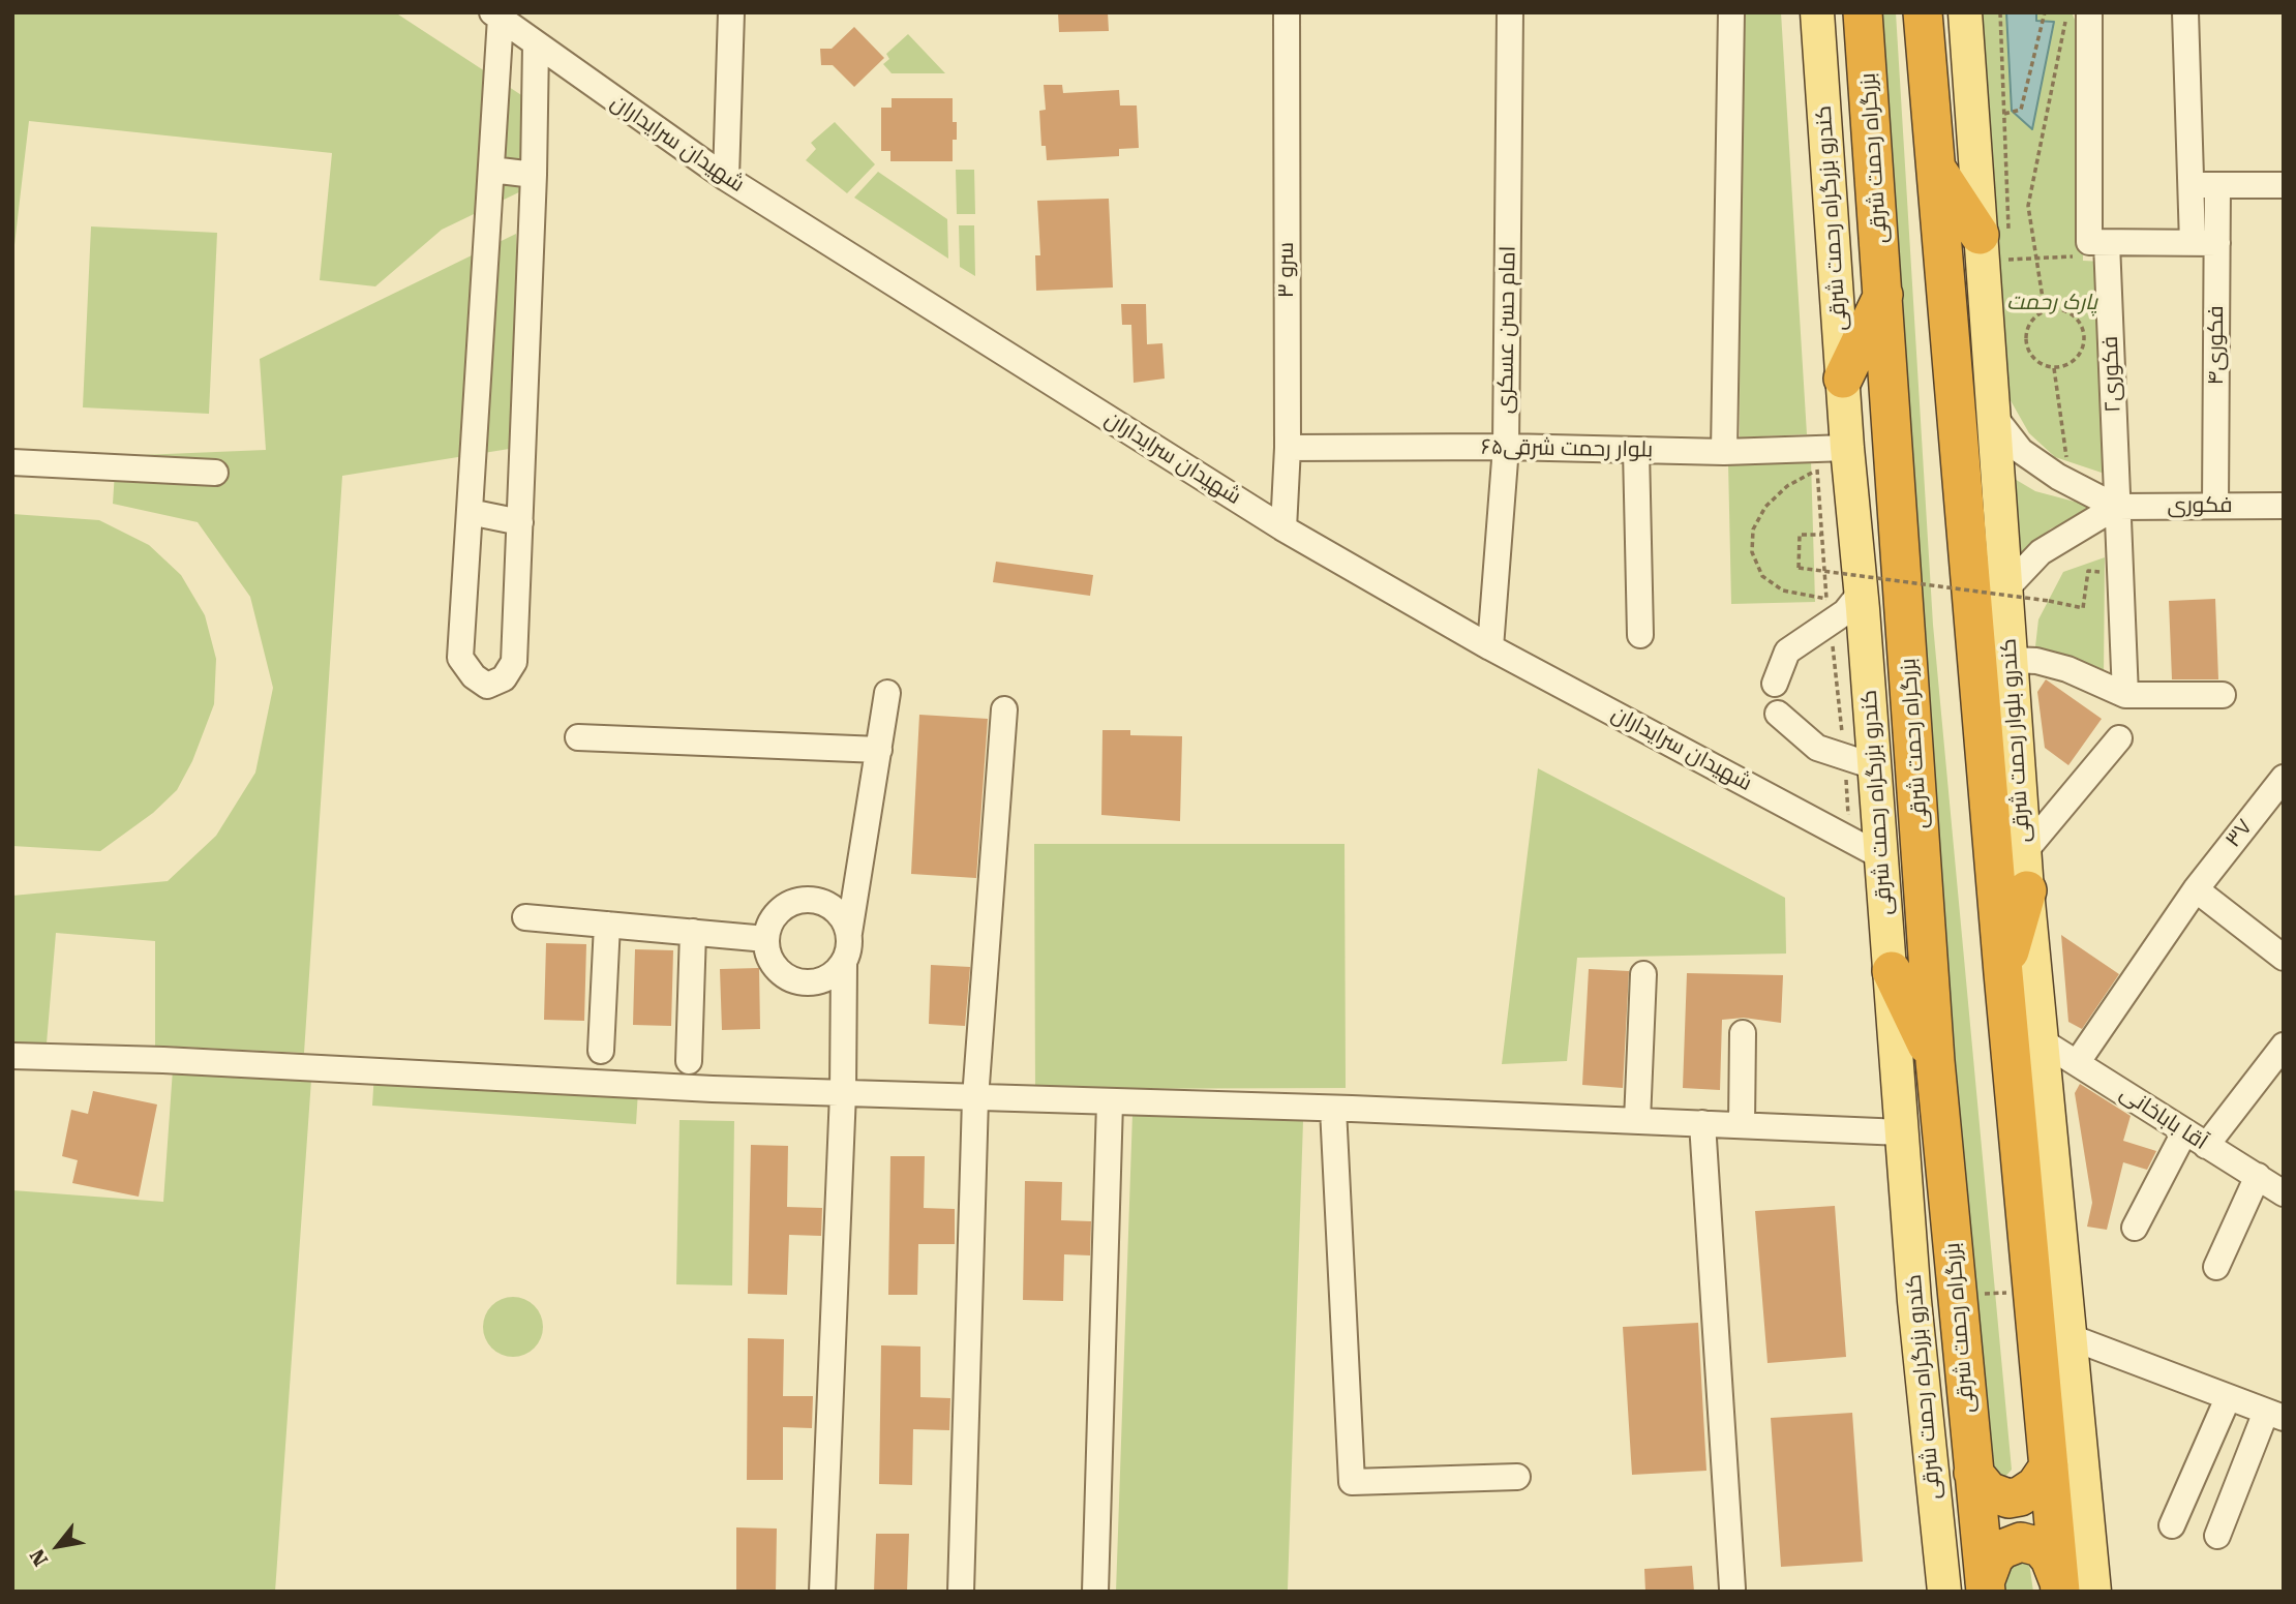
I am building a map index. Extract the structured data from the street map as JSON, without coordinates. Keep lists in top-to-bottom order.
{
  "streets": {
    "highway": ["بزرگراه رحمت شرقی"],
    "main road": ["کندرو بزرگراه رحمت شرقی", "کندرو بلوار رحمت شرقی"],
    "street": [
      "شهیدان سرایداران",
      "سرو ۳",
      "امام حسن عسکری",
      "فکوری۴",
      "فکوری۲",
      "بلوار رحمت شرقی۶۵",
      "فکوری",
      "۳۷",
      "آقا باباخانی"
    ]
  },
  "crossings": [
    ["شهیدان سرایداران", "کندرو بزرگراه رحمت شرقی"],
    ["شهیدان سرایداران", "سرو ۳"],
    ["شهیدان سرایداران", "امام حسن عسکری"],
    ["کندرو بزرگراه رحمت شرقی", "بلوار رحمت شرقی۶۵"],
    ["سرو ۳", "بلوار رحمت شرقی۶۵"],
    ["امام حسن عسکری", "بلوار رحمت شرقی۶۵"],
    ["فکوری۴", "فکوری"],
    ["فکوری۲", "فکوری"],
    ["۳۷", "آقا باباخانی"]
  ],
  "parks": ["پارک رحمت"],
  "north": "bottom left"
}
